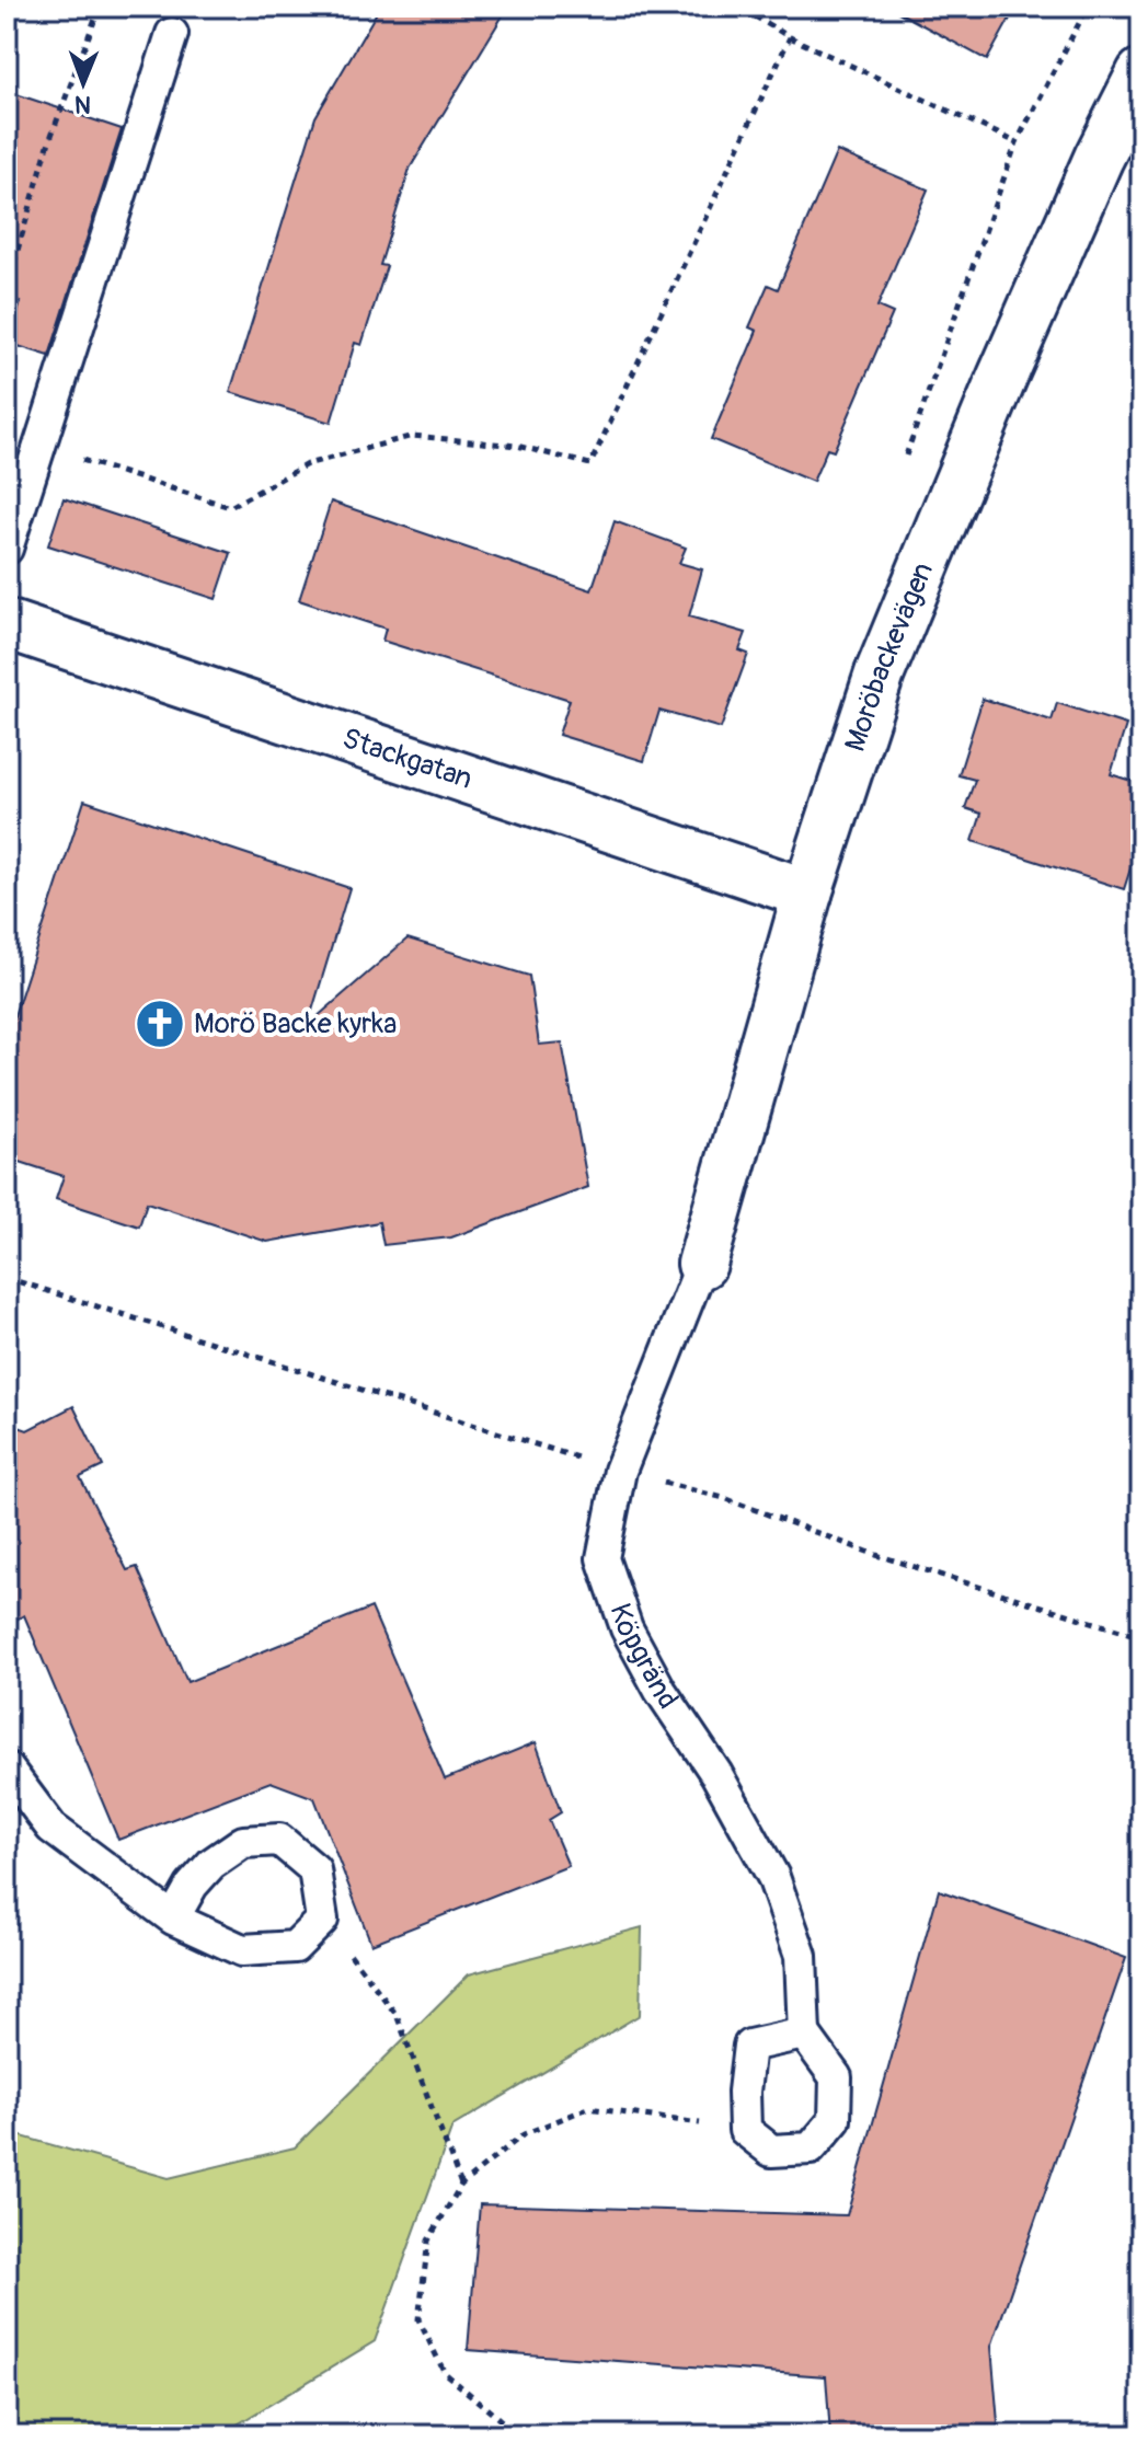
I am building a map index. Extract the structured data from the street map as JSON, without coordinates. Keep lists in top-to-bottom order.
{
  "streets": {
    "street": ["Moröbackevägen", "Stackgatan"],
    "lane": ["Köpgränd"]
  },
  "crossings": [
    ["Moröbackevägen", "Stackgatan"],
    ["Moröbackevägen", "Köpgränd"]
  ],
  "places": {
    "church": ["Morö Backe kyrka"]
  },
  "north": "bottom"
}
